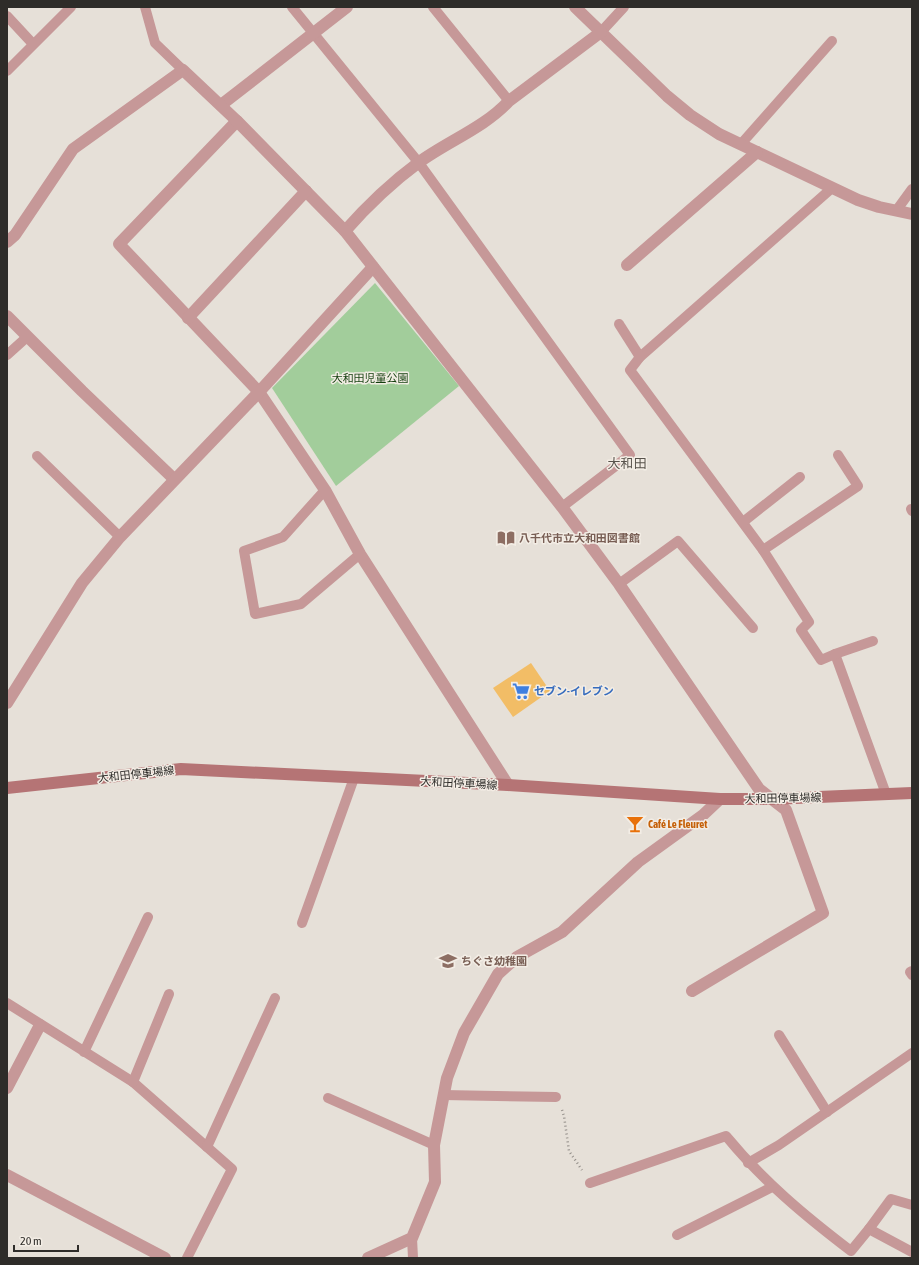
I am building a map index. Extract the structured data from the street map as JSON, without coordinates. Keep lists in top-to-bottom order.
{
  "streets": {
    "main road": ["大和田停車場線"]
  },
  "districts": ["大和田"],
  "parks": ["大和田児童公園"],
  "places": {
    "library": ["八千代市立大和田図書館"],
    "supermarket": ["セブン-イレブン"],
    "bar": ["Café Le Fleuret"],
    "school or university": ["ちぐさ幼稚園"]
  },
  "scale_bar": "20 m"
}
